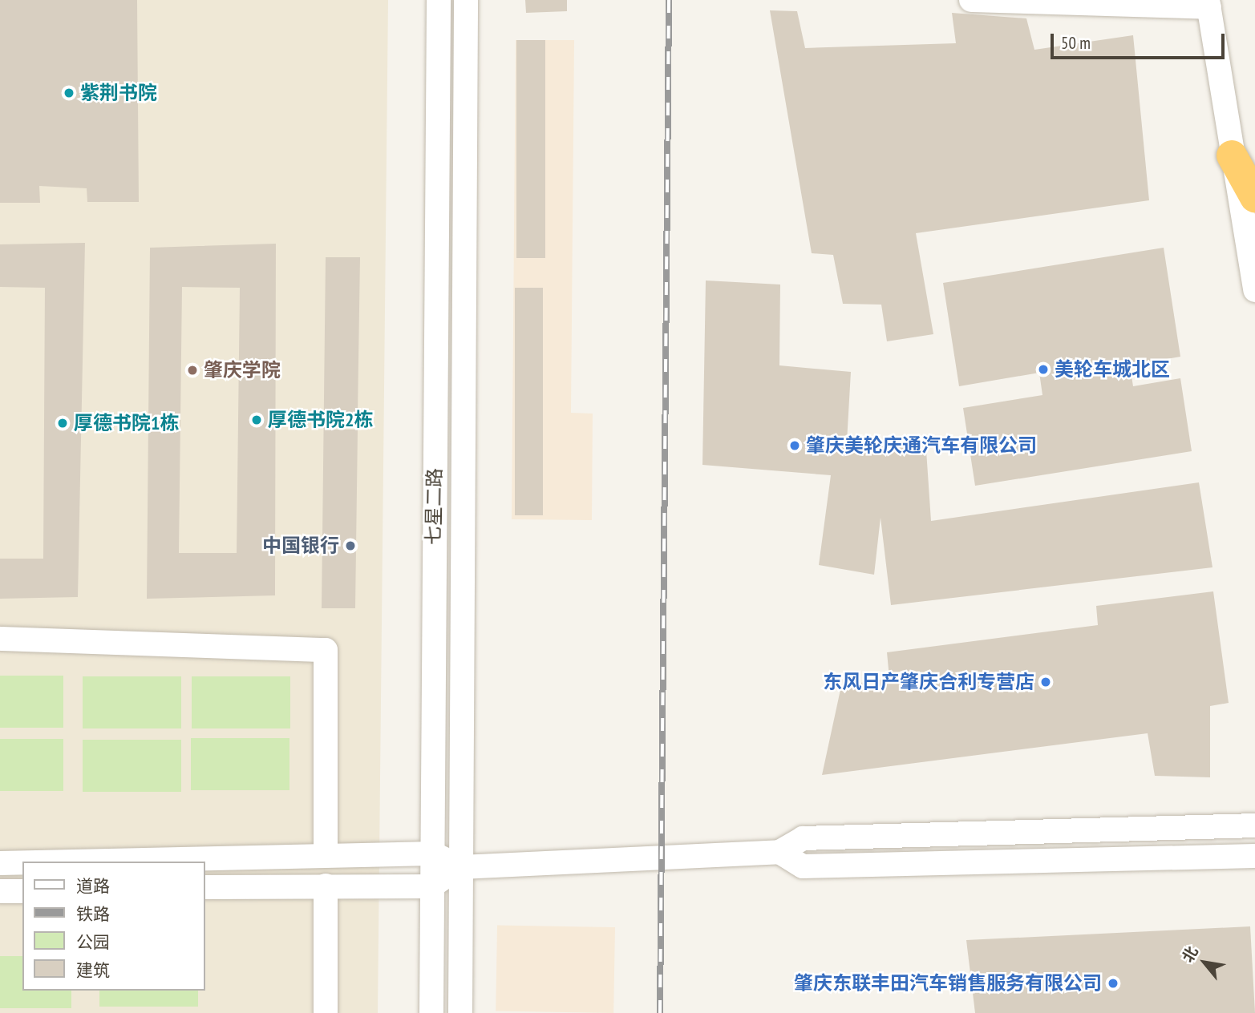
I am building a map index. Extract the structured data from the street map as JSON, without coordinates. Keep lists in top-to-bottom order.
{
  "streets": {
    "street": ["七星二路"]
  },
  "places": [
    "紫荆书院",
    "美轮车城北区",
    "肇庆学院",
    "厚德书院2栋",
    "厚德书院1栋",
    "肇庆美轮庆通汽车有限公司",
    "中国银行",
    "东风日产肇庆合利专营店",
    "肇庆东联丰田汽车销售服务有限公司"
  ],
  "legend": [
    "道路",
    "铁路",
    "公园",
    "建筑"
  ],
  "scale_bar": "50 m",
  "north": "top left"
}
